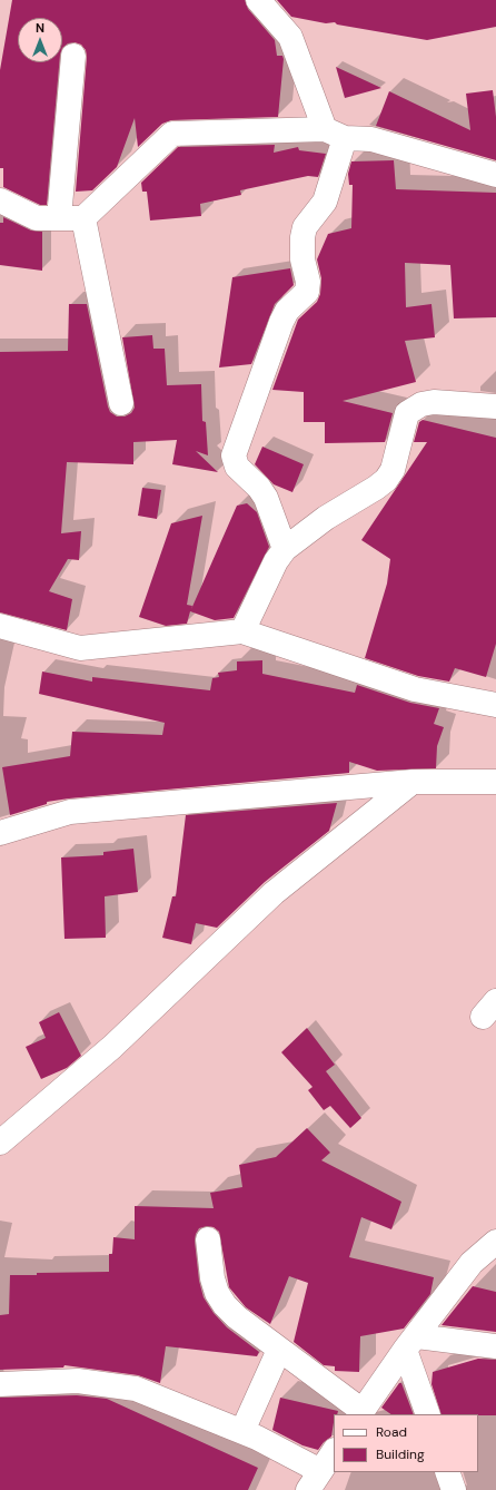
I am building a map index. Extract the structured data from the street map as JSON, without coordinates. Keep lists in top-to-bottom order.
{
  "legend": ["Road", "Building"],
  "north": "top"
}
